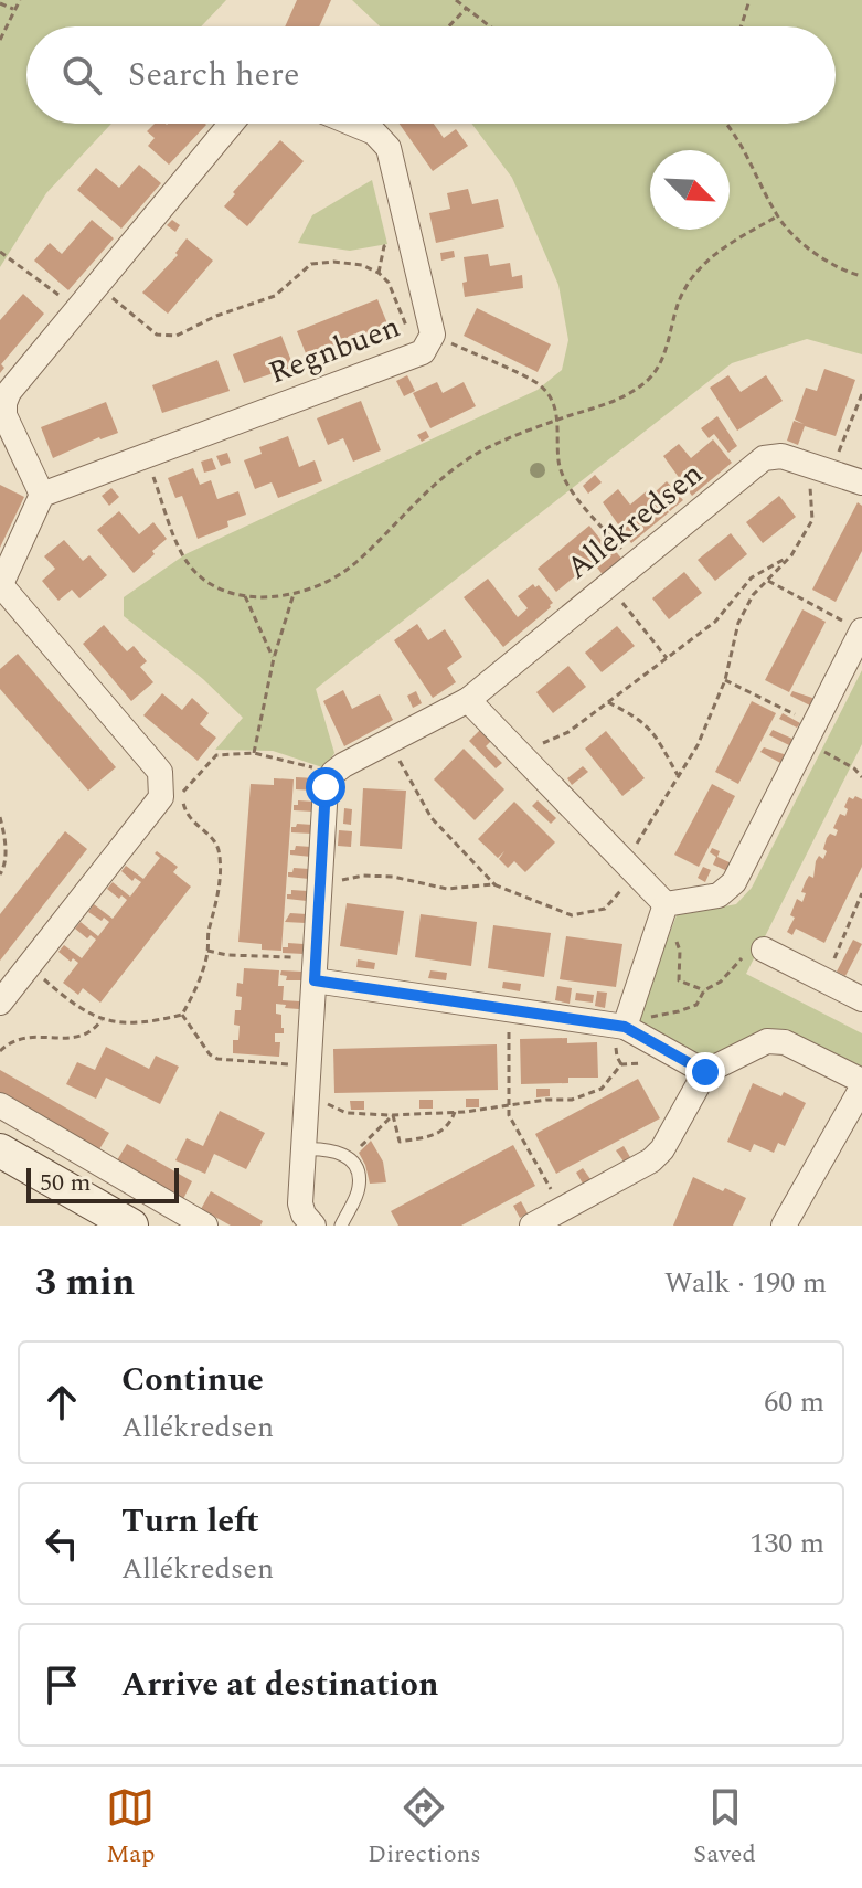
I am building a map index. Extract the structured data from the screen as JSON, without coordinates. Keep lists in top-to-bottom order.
{
  "streets": {
    "street": ["Regnbuen", "Allékredsen"]
  },
  "scale_bar": "50 m",
  "north": "bottom right",
  "page": {
    "search": "Search here",
    "scale": "50 m",
    "heading": ["3 min", "Walk · 190 m"],
    "list": [
      ["Continue", "Allékredsen", "60 m"],
      ["Turn left", "Allékredsen", "130 m"],
      "Arrive at destination"
    ],
    "nav": ["Map", "Directions", "Saved"]
  }
}
